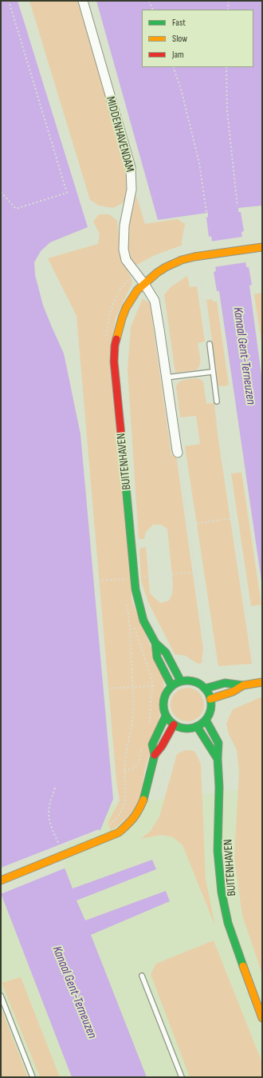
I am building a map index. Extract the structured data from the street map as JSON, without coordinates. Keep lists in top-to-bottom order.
{
  "streets": {
    "main road": ["BUITENHAVEN"],
    "street": ["MIDDENHAVENDAM"]
  },
  "crossings": [
    ["MIDDENHAVENDAM", "BUITENHAVEN"]
  ],
  "water": ["Kanaal Gent-Terneuzen"],
  "legend": ["Fast", "Slow", "Jam"]
}
